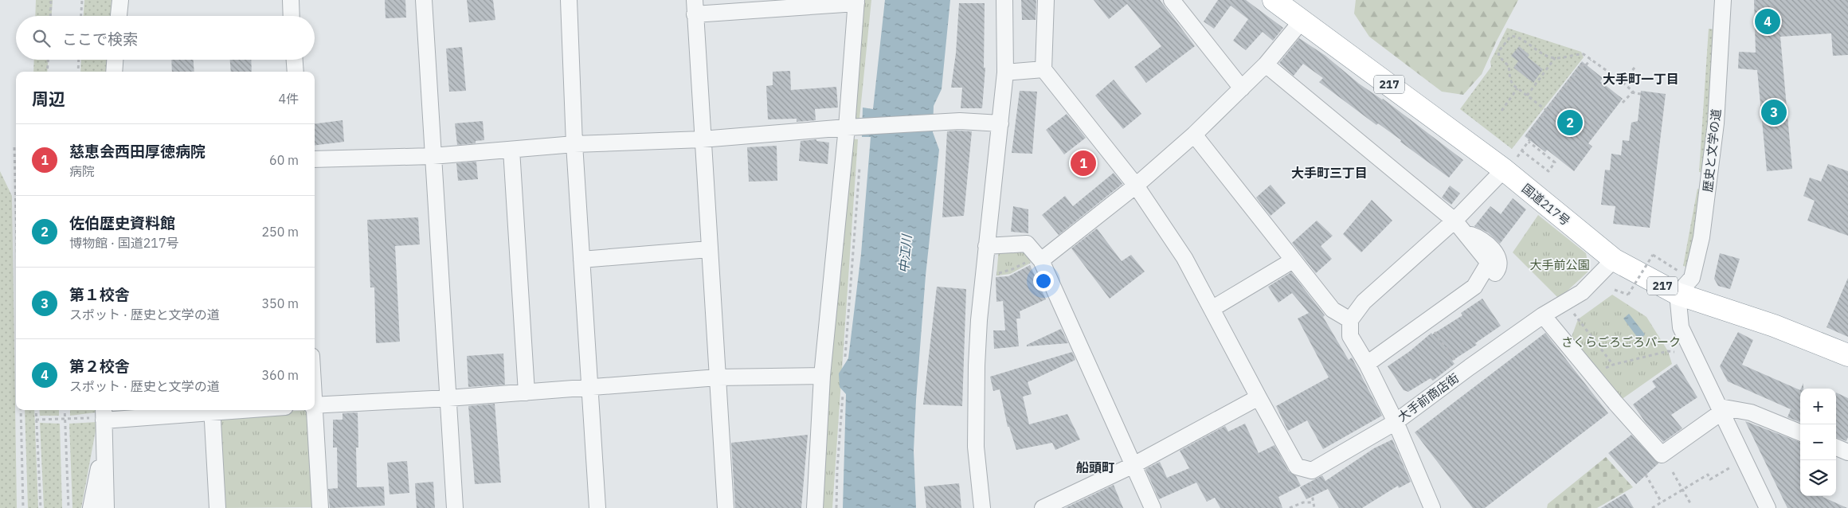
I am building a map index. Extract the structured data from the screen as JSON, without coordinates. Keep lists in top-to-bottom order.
{
  "streets": {
    "highway": ["217", "国道217号"],
    "street": ["歴史と文学の道", "大手前商店街"]
  },
  "crossings": [
    ["歴史と文学の道", "国道217号"],
    ["国道217号", "大手前商店街"]
  ],
  "districts": ["大手町一丁目", "大手町三丁目", "船頭町"],
  "water": ["中江川"],
  "parks": ["大手前公園", "さくらごろごろパーク"],
  "page": {
    "pins": [
      "4",
      "3",
      "2",
      "1"
    ],
    "search": "ここで検索",
    "heading": ["周辺", "4件"],
    "list": [
      {
        "mark": "1",
        "name": "慈恵会西田厚徳病院",
        "note": "病院",
        "value": "60 m"
      },
      {
        "mark": "2",
        "name": "佐伯歴史資料館",
        "note": "博物館 · 国道217号",
        "value": "250 m"
      },
      {
        "mark": "3",
        "name": "第１校舎",
        "note": "スポット · 歴史と文学の道",
        "value": "350 m"
      },
      {
        "mark": "4",
        "name": "第２校舎",
        "note": "スポット · 歴史と文学の道",
        "value": "360 m"
      }
    ],
    "map_buttons": ["+", "−"]
  }
}
